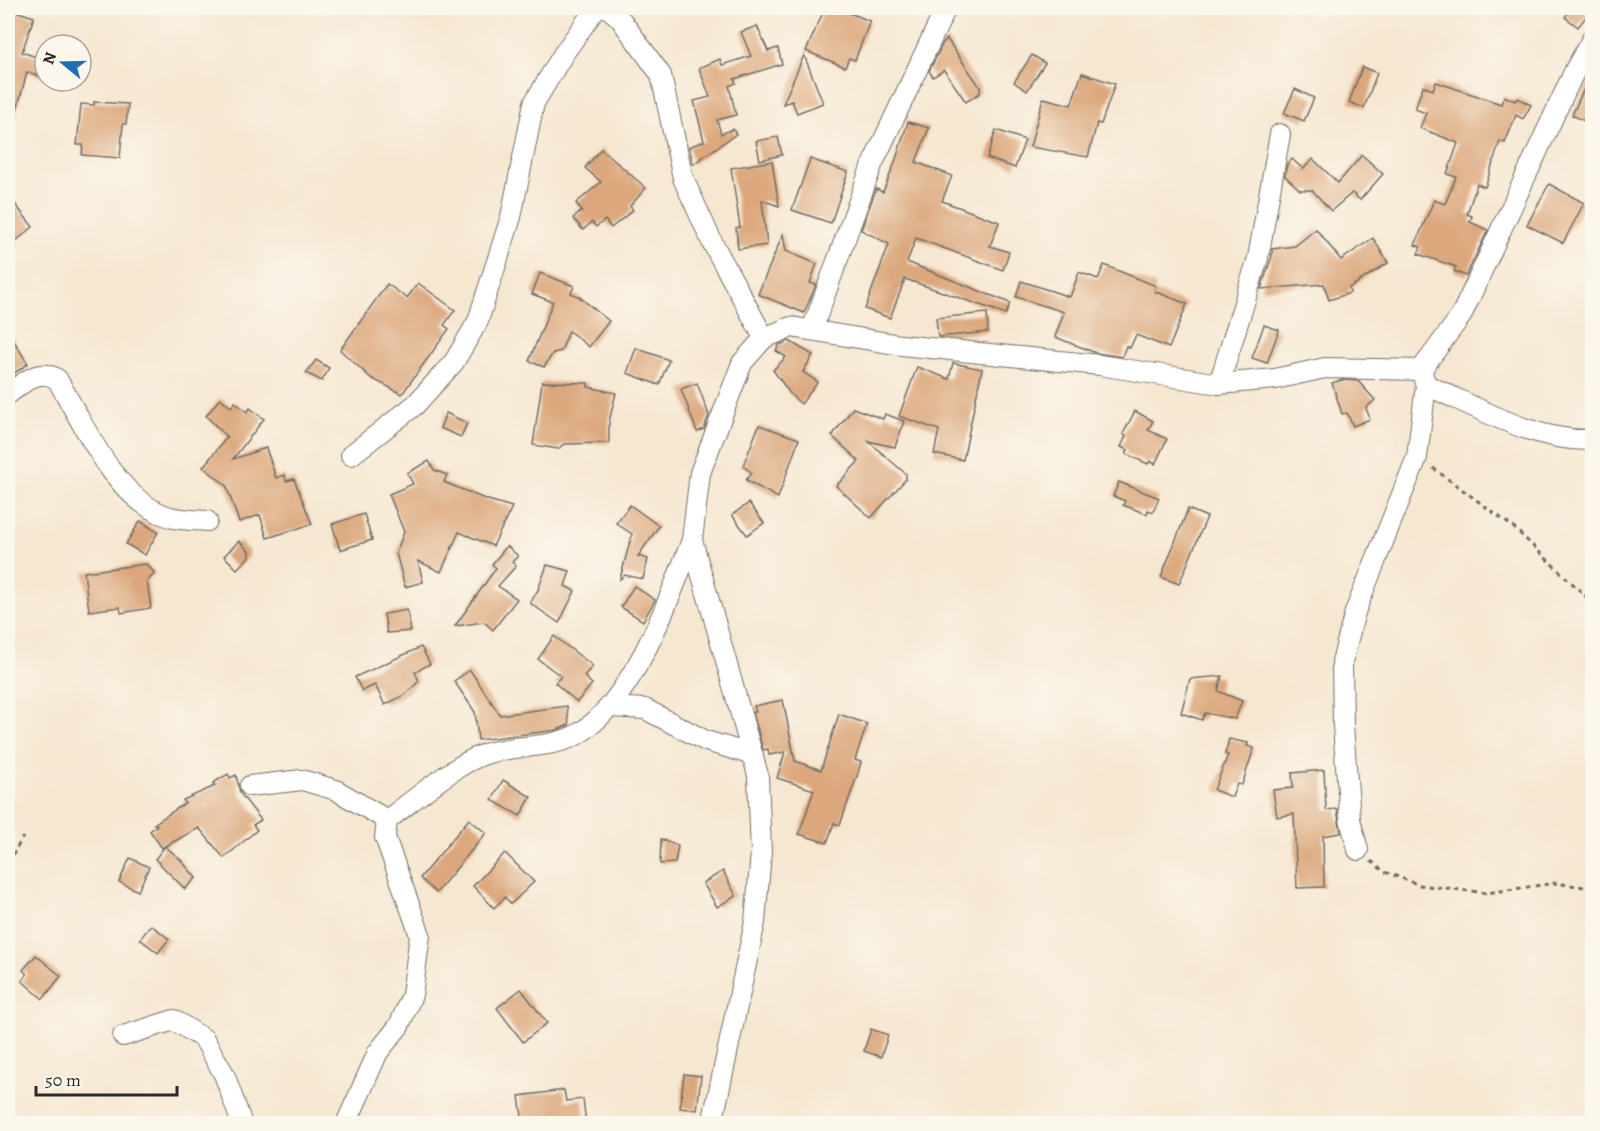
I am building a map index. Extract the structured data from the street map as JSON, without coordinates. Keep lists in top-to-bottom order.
{
  "scale_bar": "50 m",
  "north": "left"
}
